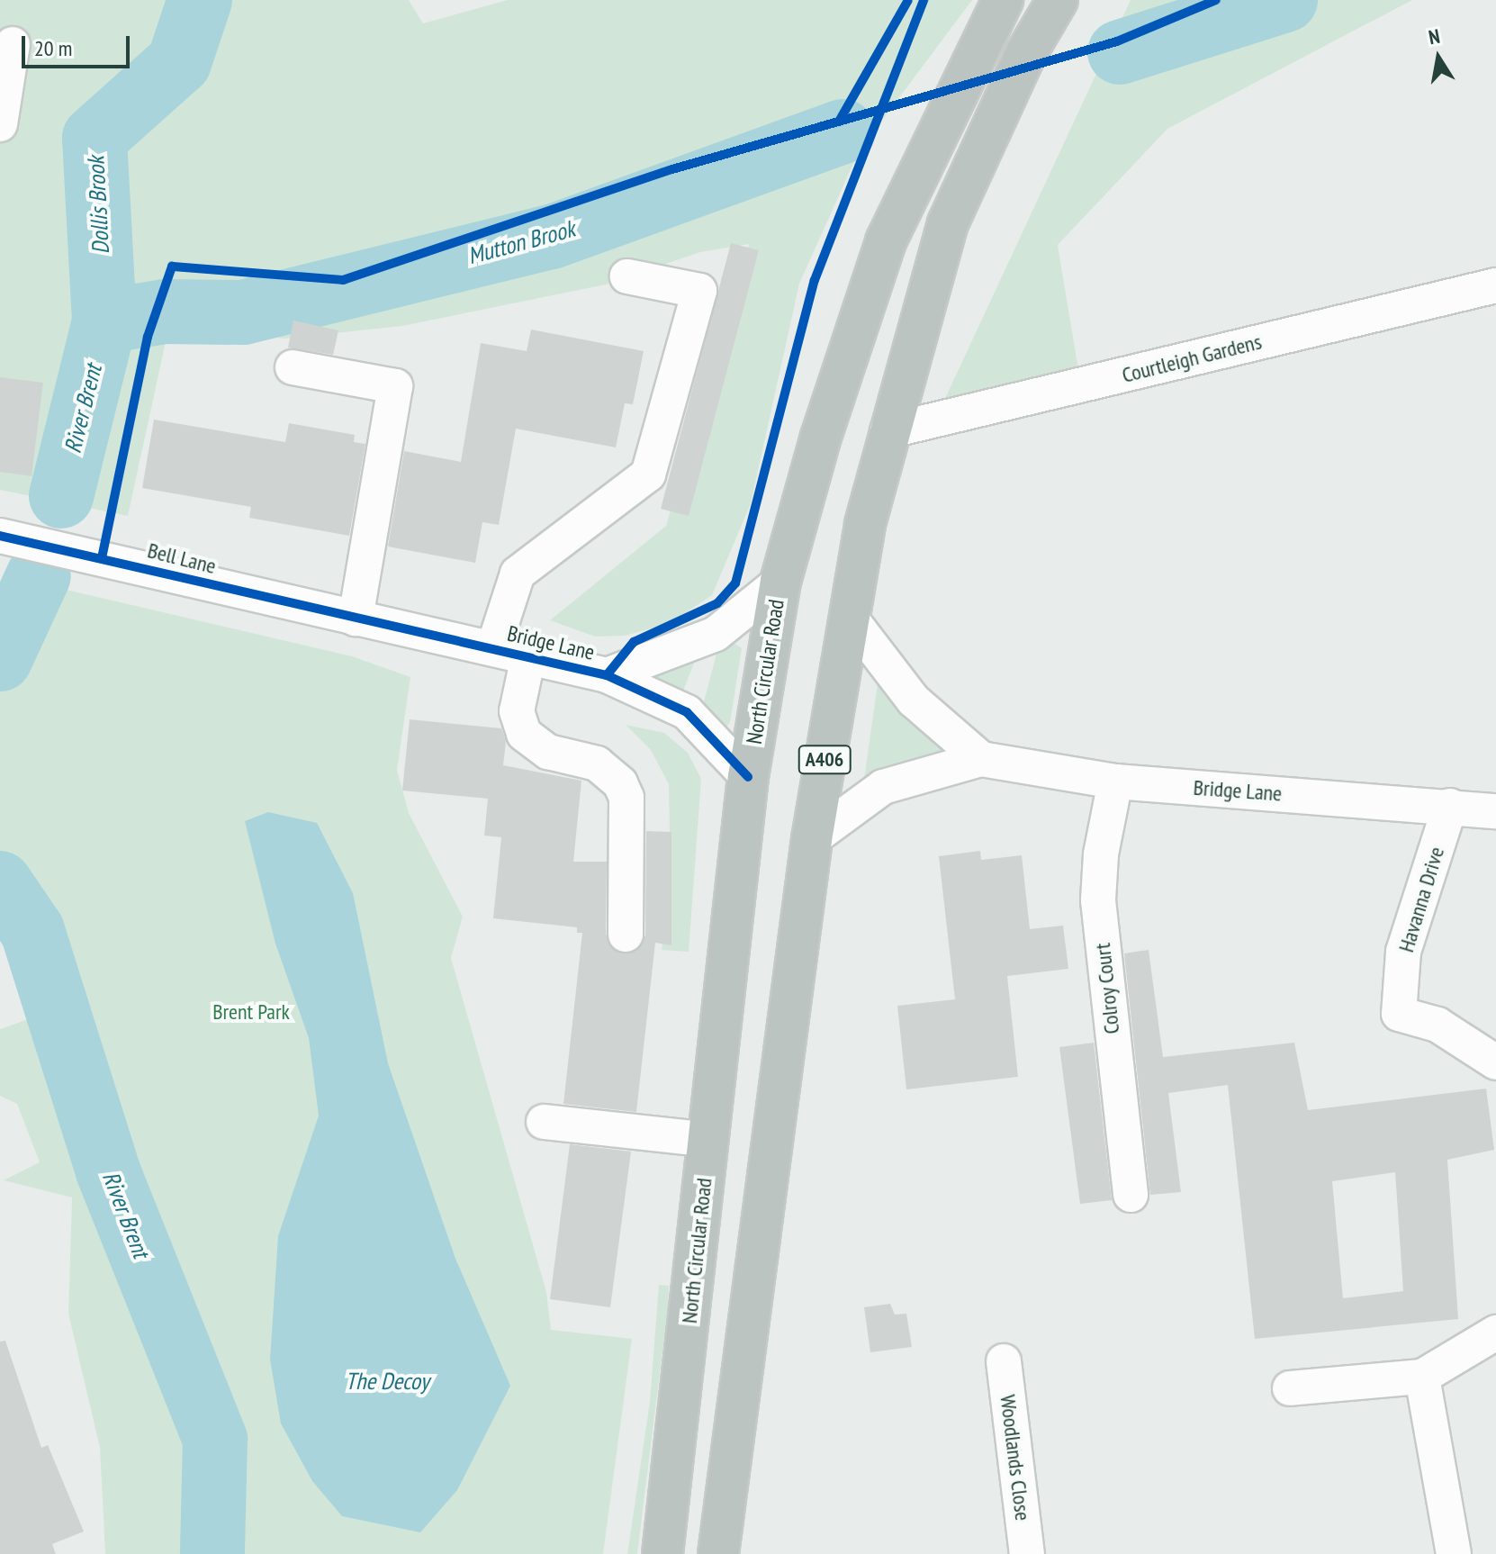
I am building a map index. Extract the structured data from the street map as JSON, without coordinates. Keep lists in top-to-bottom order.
{
  "streets": {
    "highway": ["North Circular Road", "A406"],
    "street": [
      "Courtleigh Gardens",
      "Bell Lane",
      "Bridge Lane",
      "Havanna Drive",
      "Colroy Court",
      "Woodlands Close"
    ]
  },
  "crossings": [
    ["Courtleigh Gardens", "A406"],
    ["Bell Lane", "Bridge Lane"],
    ["Bridge Lane", "North Circular Road"],
    ["Bridge Lane", "A406"],
    ["Bridge Lane", "Havanna Drive"],
    ["Bridge Lane", "Colroy Court"]
  ],
  "water": [
    "Dollis Brook",
    "Mutton Brook",
    "River Brent",
    "The Decoy"
  ],
  "parks": ["Brent Park"],
  "scale_bar": "20 m",
  "north": "top"
}
